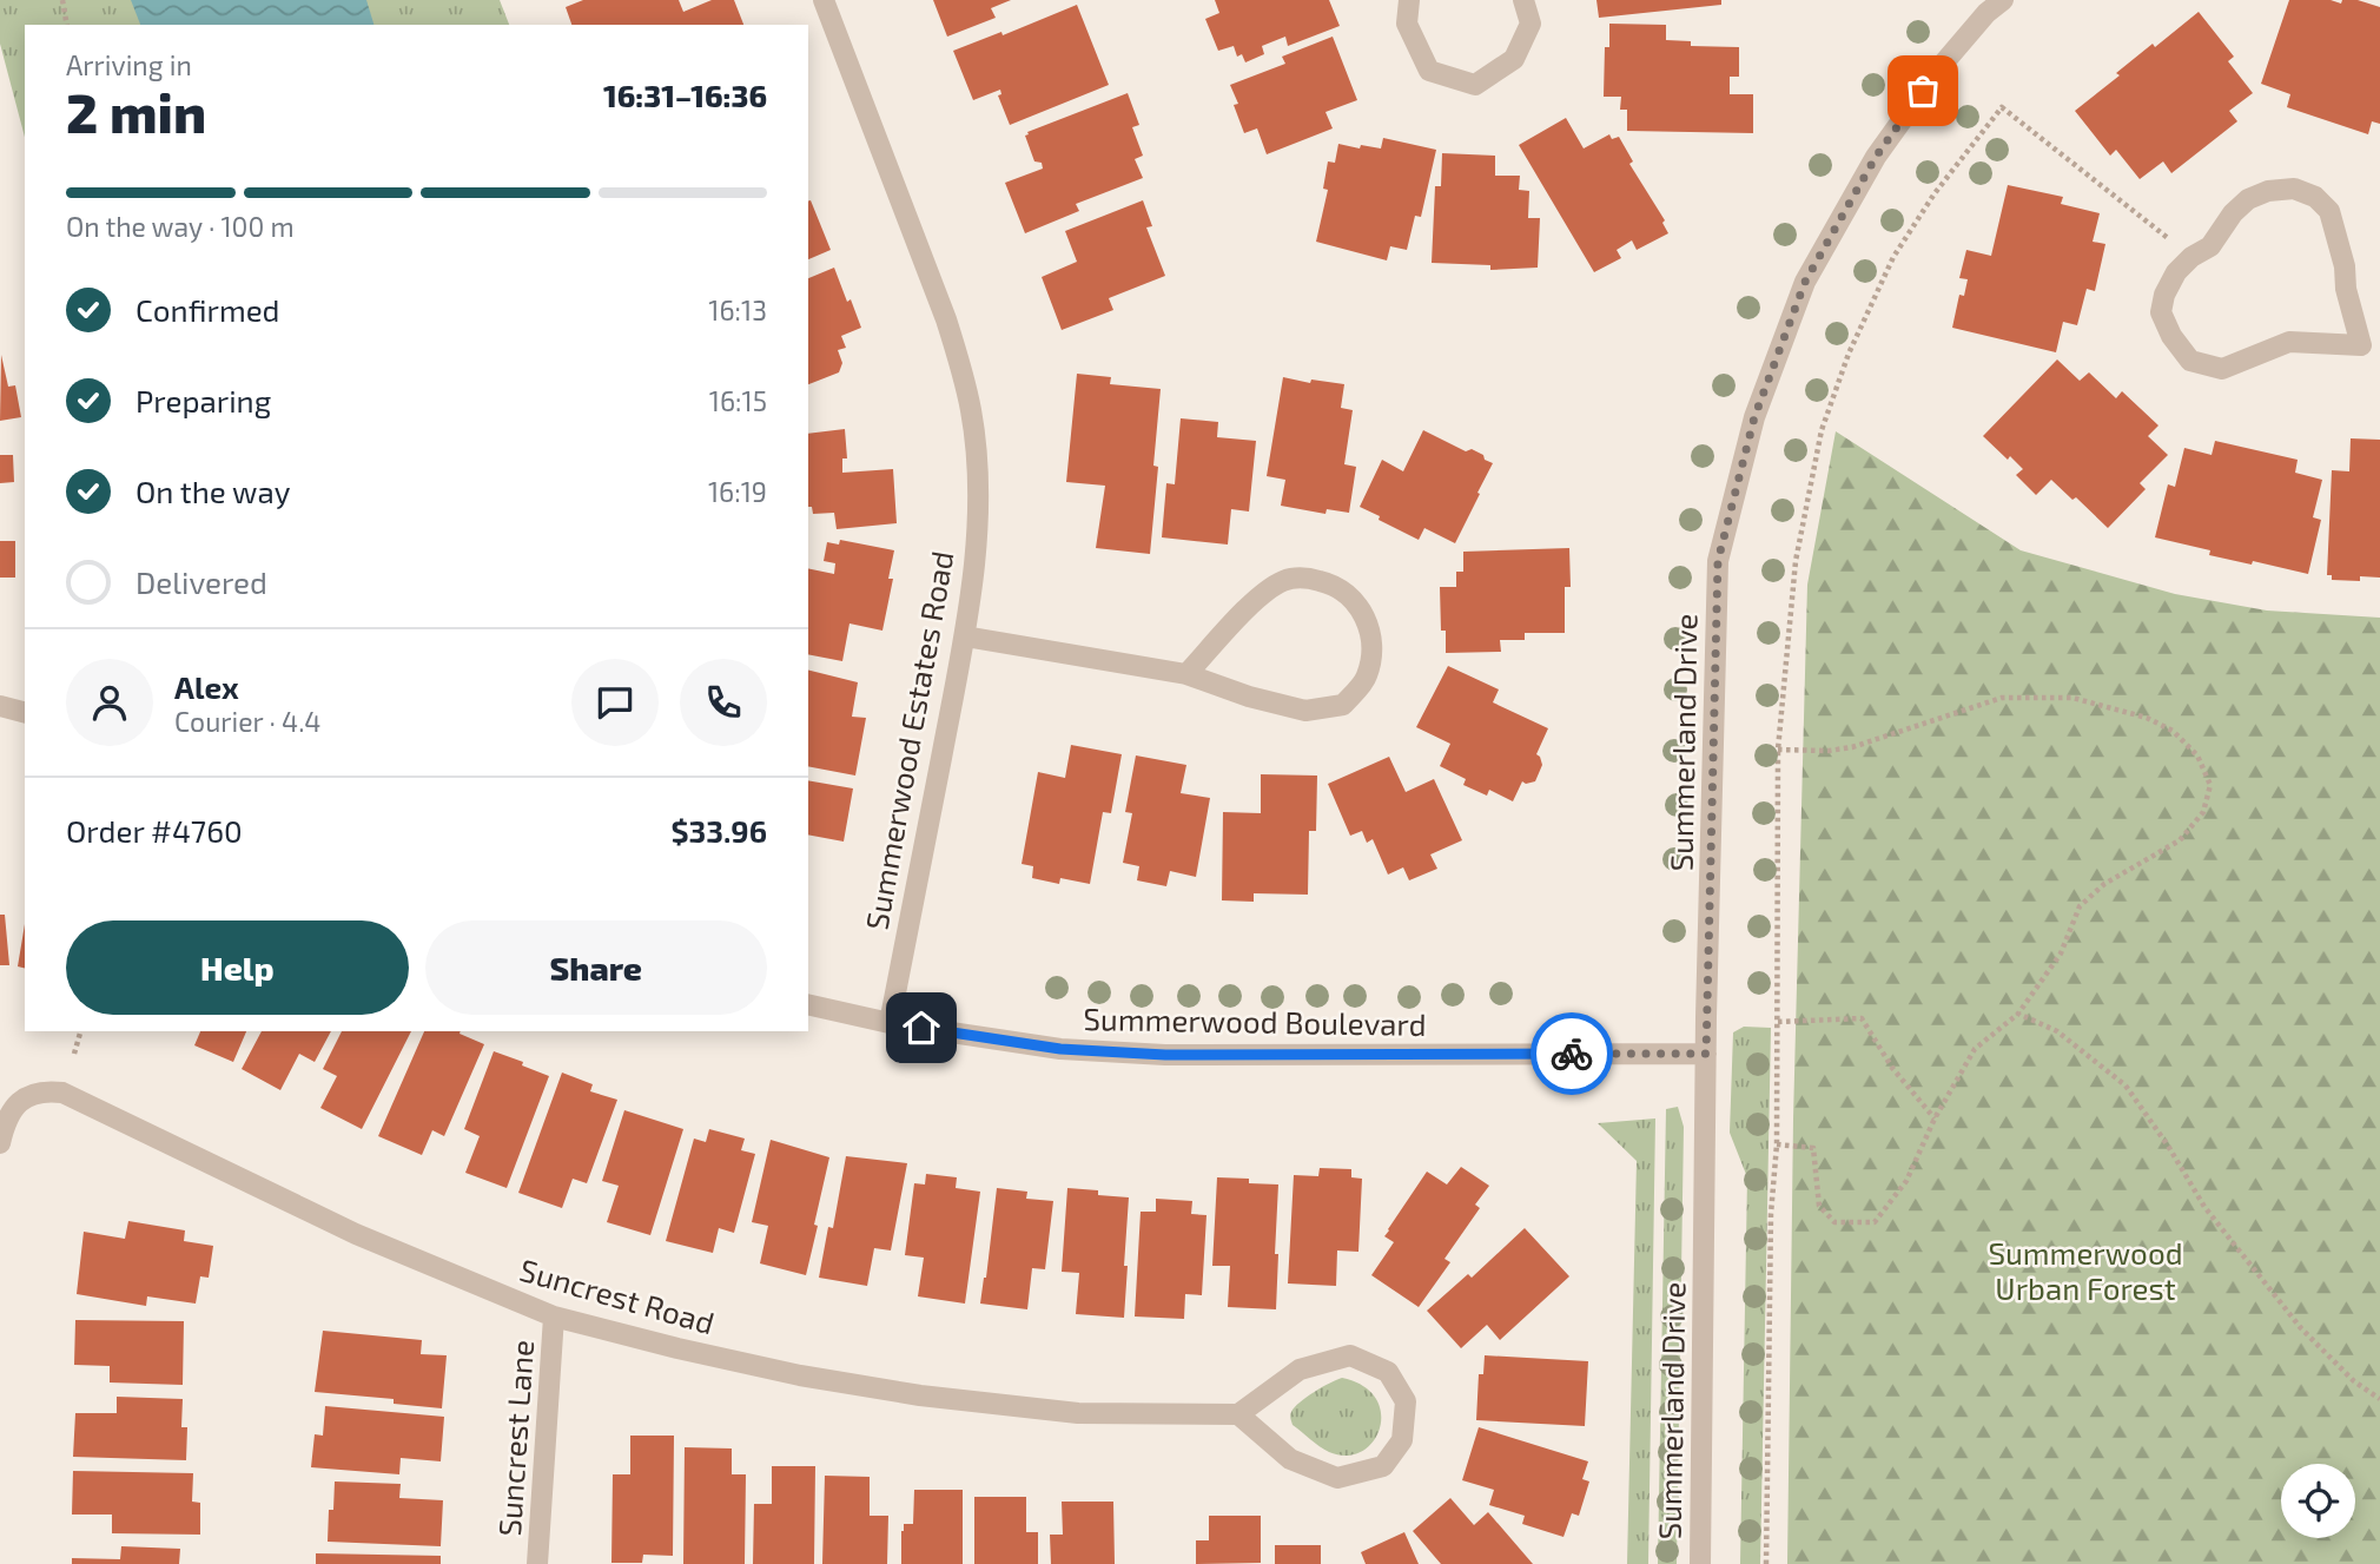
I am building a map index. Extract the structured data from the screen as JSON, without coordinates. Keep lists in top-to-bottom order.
{
  "streets": {
    "street": [
      "Summerwood Estates Road",
      "Summerland Drive",
      "Summerwood Boulevard",
      "Suncrest Road",
      "Suncrest Lane"
    ]
  },
  "crossings": [
    ["Summerwood Estates Road", "Summerwood Boulevard"],
    ["Summerland Drive", "Summerwood Boulevard"],
    ["Suncrest Road", "Suncrest Lane"]
  ],
  "parks": ["Summerwood Urban Forest"],
  "page": {
    "heading": ["2 min", "Arriving in", "16:31–16:36"],
    "panel": [
      "Alex",
      "Courier · 4.4",
      "Order #4760",
      "$33.96"
    ],
    "bar": "On the way · 100 m",
    "list": [
      ["Confirmed", "16:13"],
      ["Preparing", "16:15"],
      ["On the way", "16:19"],
      "Delivered"
    ],
    "buttons": ["Help", "Share"]
  }
}
